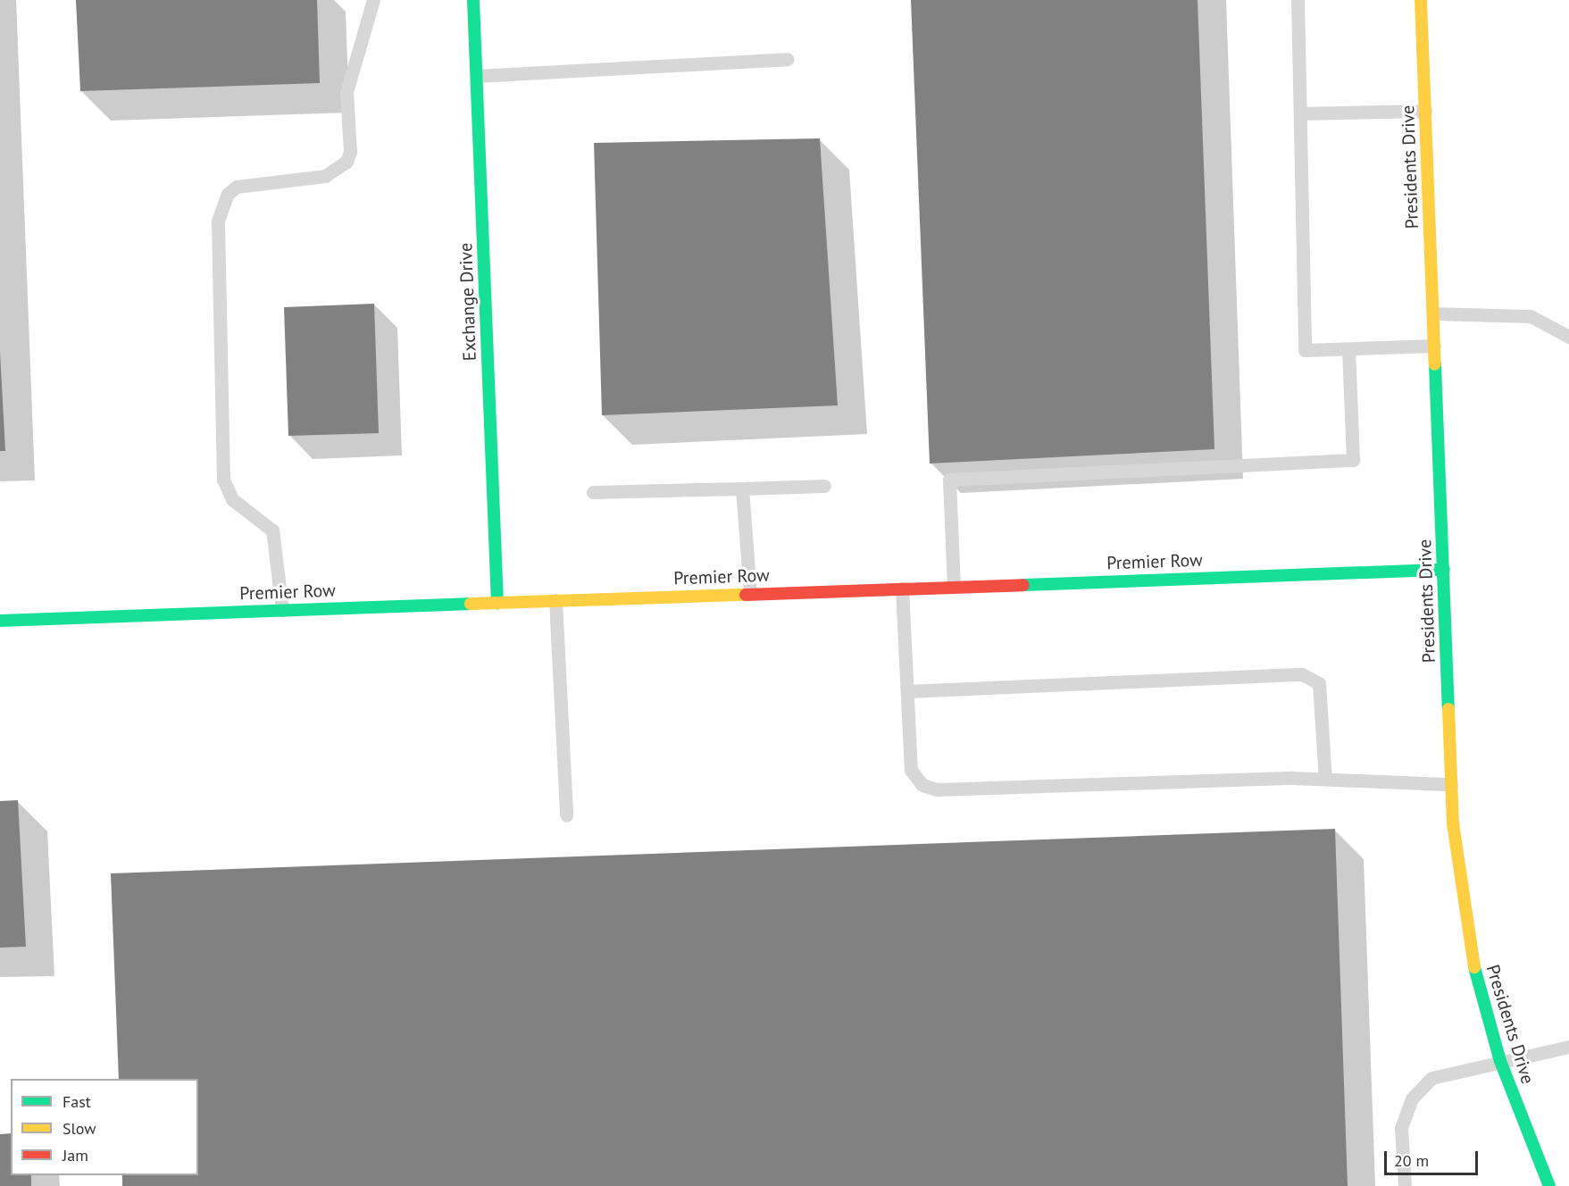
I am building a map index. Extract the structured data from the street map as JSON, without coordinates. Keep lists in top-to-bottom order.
{
  "streets": {
    "street": ["Presidents Drive", "Exchange Drive", "Premier Row"]
  },
  "crossings": [
    ["Presidents Drive", "Premier Row"],
    ["Exchange Drive", "Premier Row"]
  ],
  "legend": ["Fast", "Slow", "Jam"],
  "scale_bar": "20 m"
}
